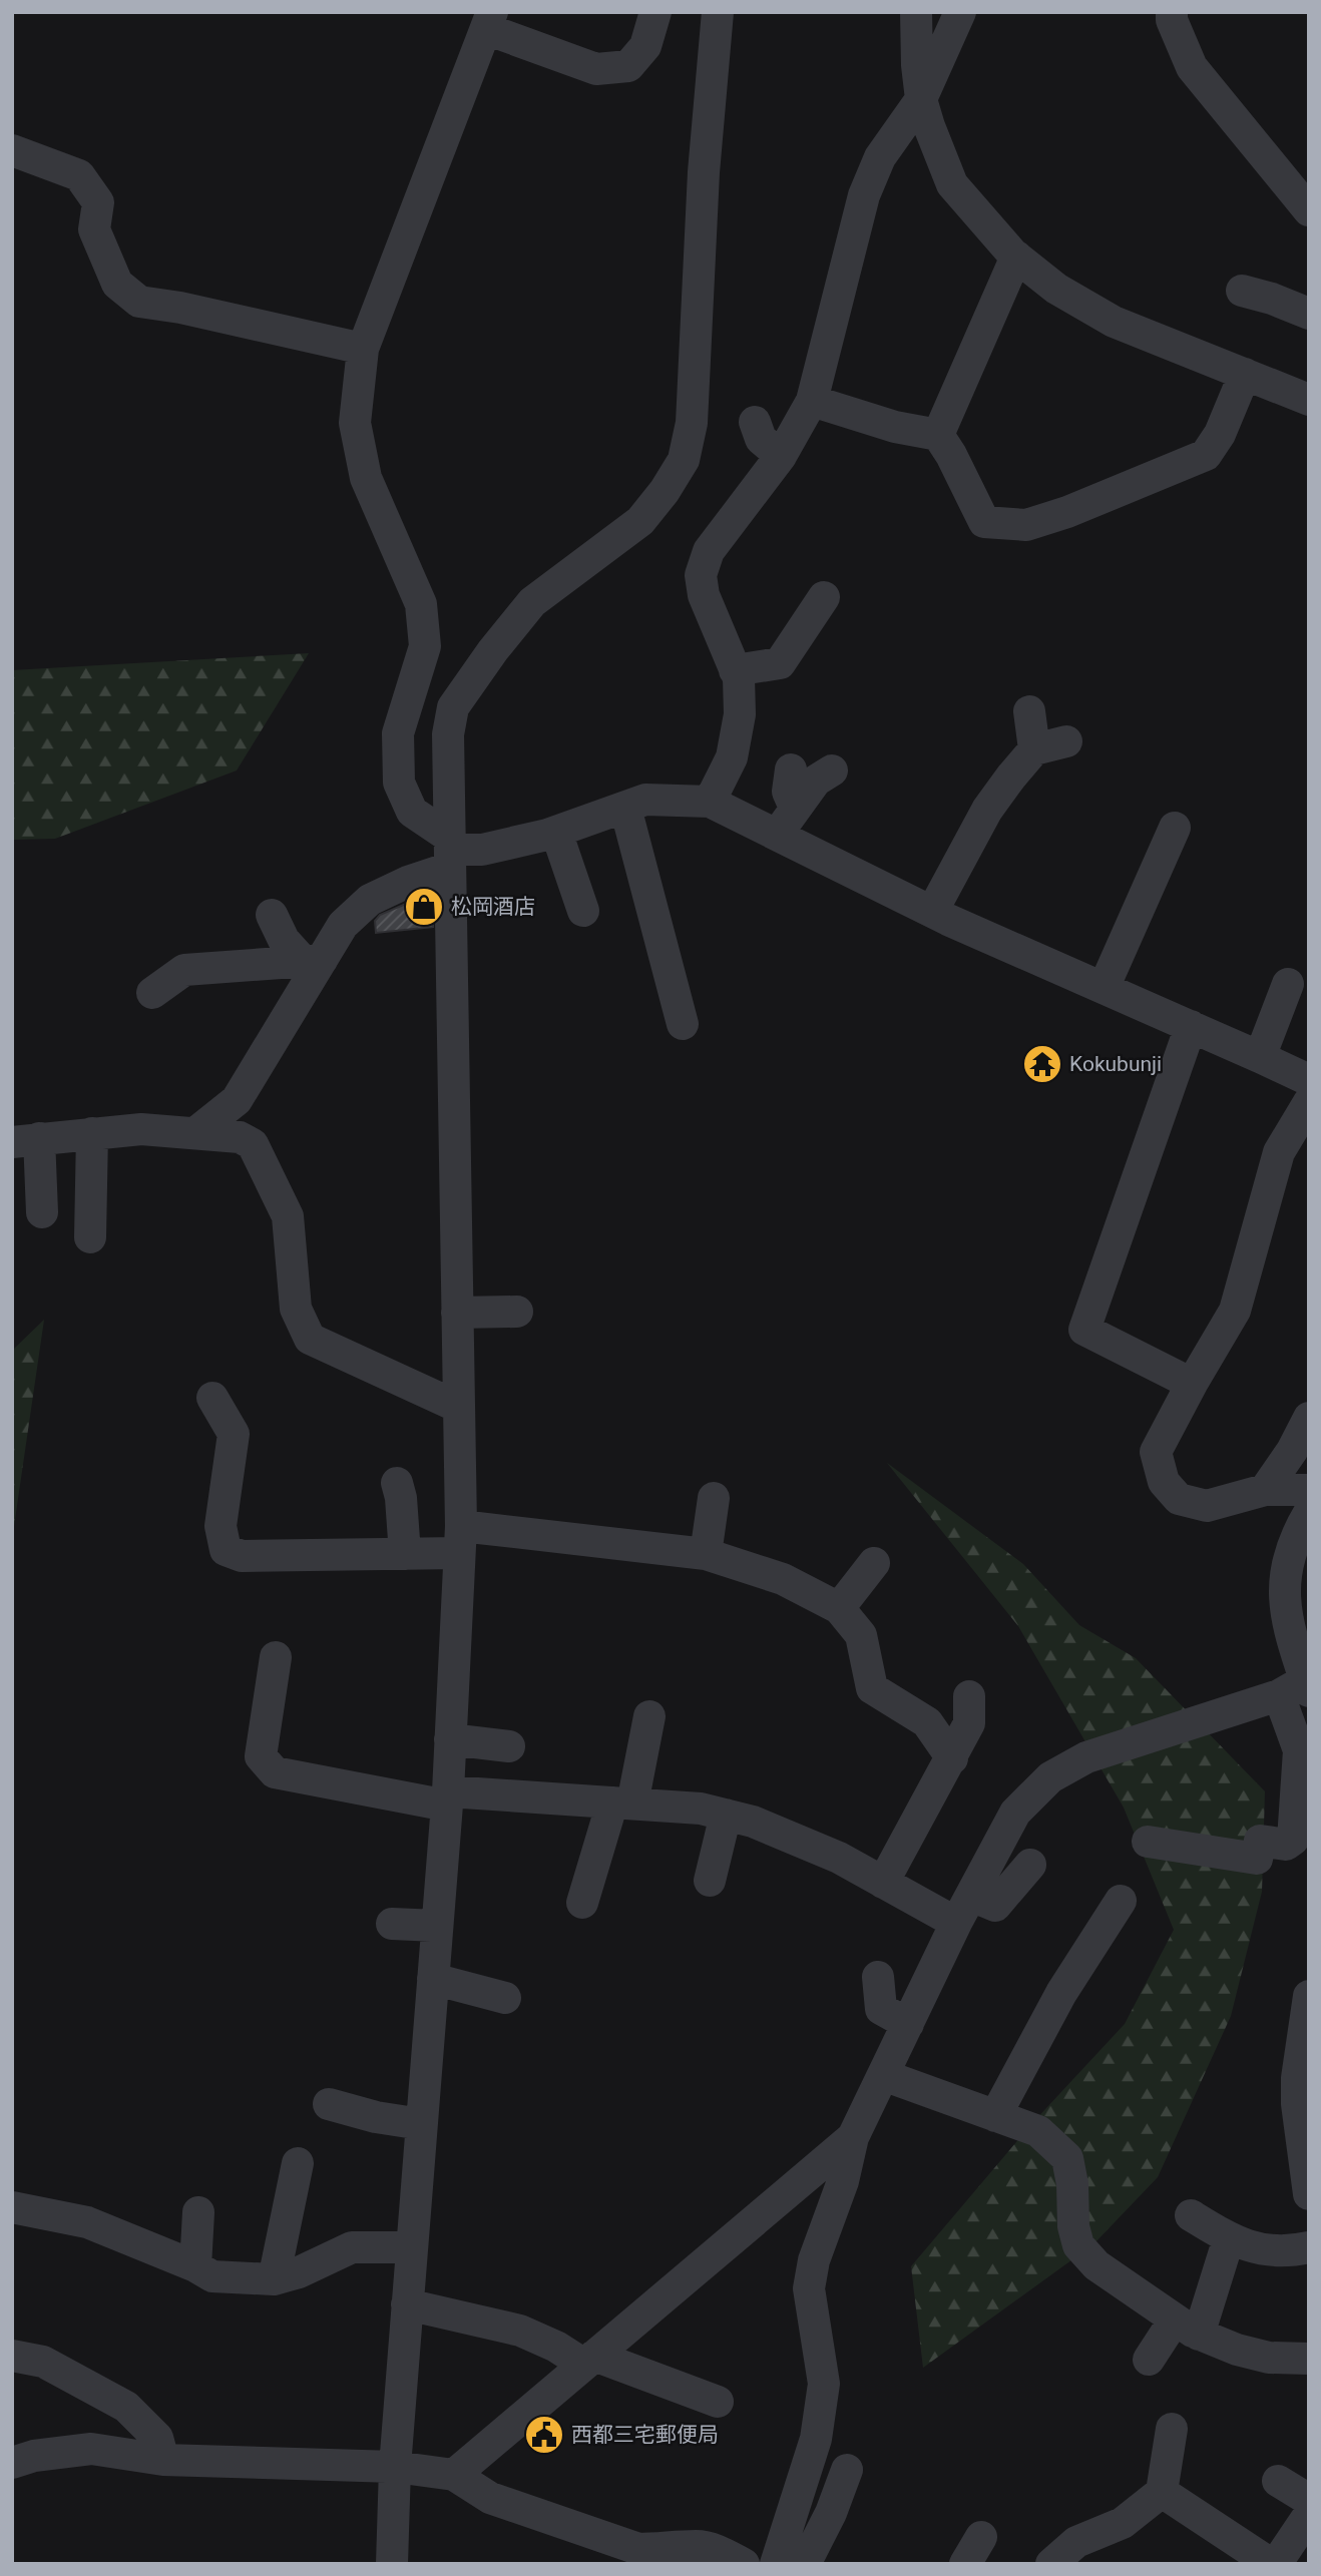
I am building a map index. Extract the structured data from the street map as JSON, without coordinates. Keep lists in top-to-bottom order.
{
  "places": {
    "shop": ["松岡酒店"],
    "temple": ["Kokubunji"],
    "public building": ["西都三宅郵便局"]
  }
}
